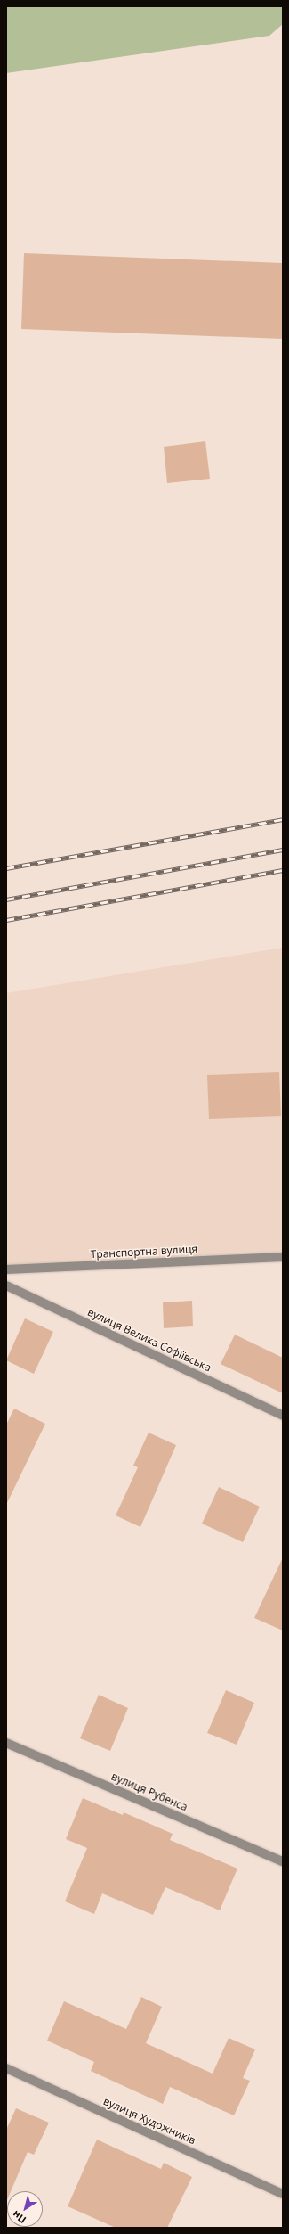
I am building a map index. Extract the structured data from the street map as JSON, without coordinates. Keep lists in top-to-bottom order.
{
  "streets": {
    "street": [
      "Транспортна вулиця",
      "вулиця Велика Софіївська",
      "вулиця Рубенса",
      "вулиця Художників"
    ]
  },
  "north": "bottom left"
}
